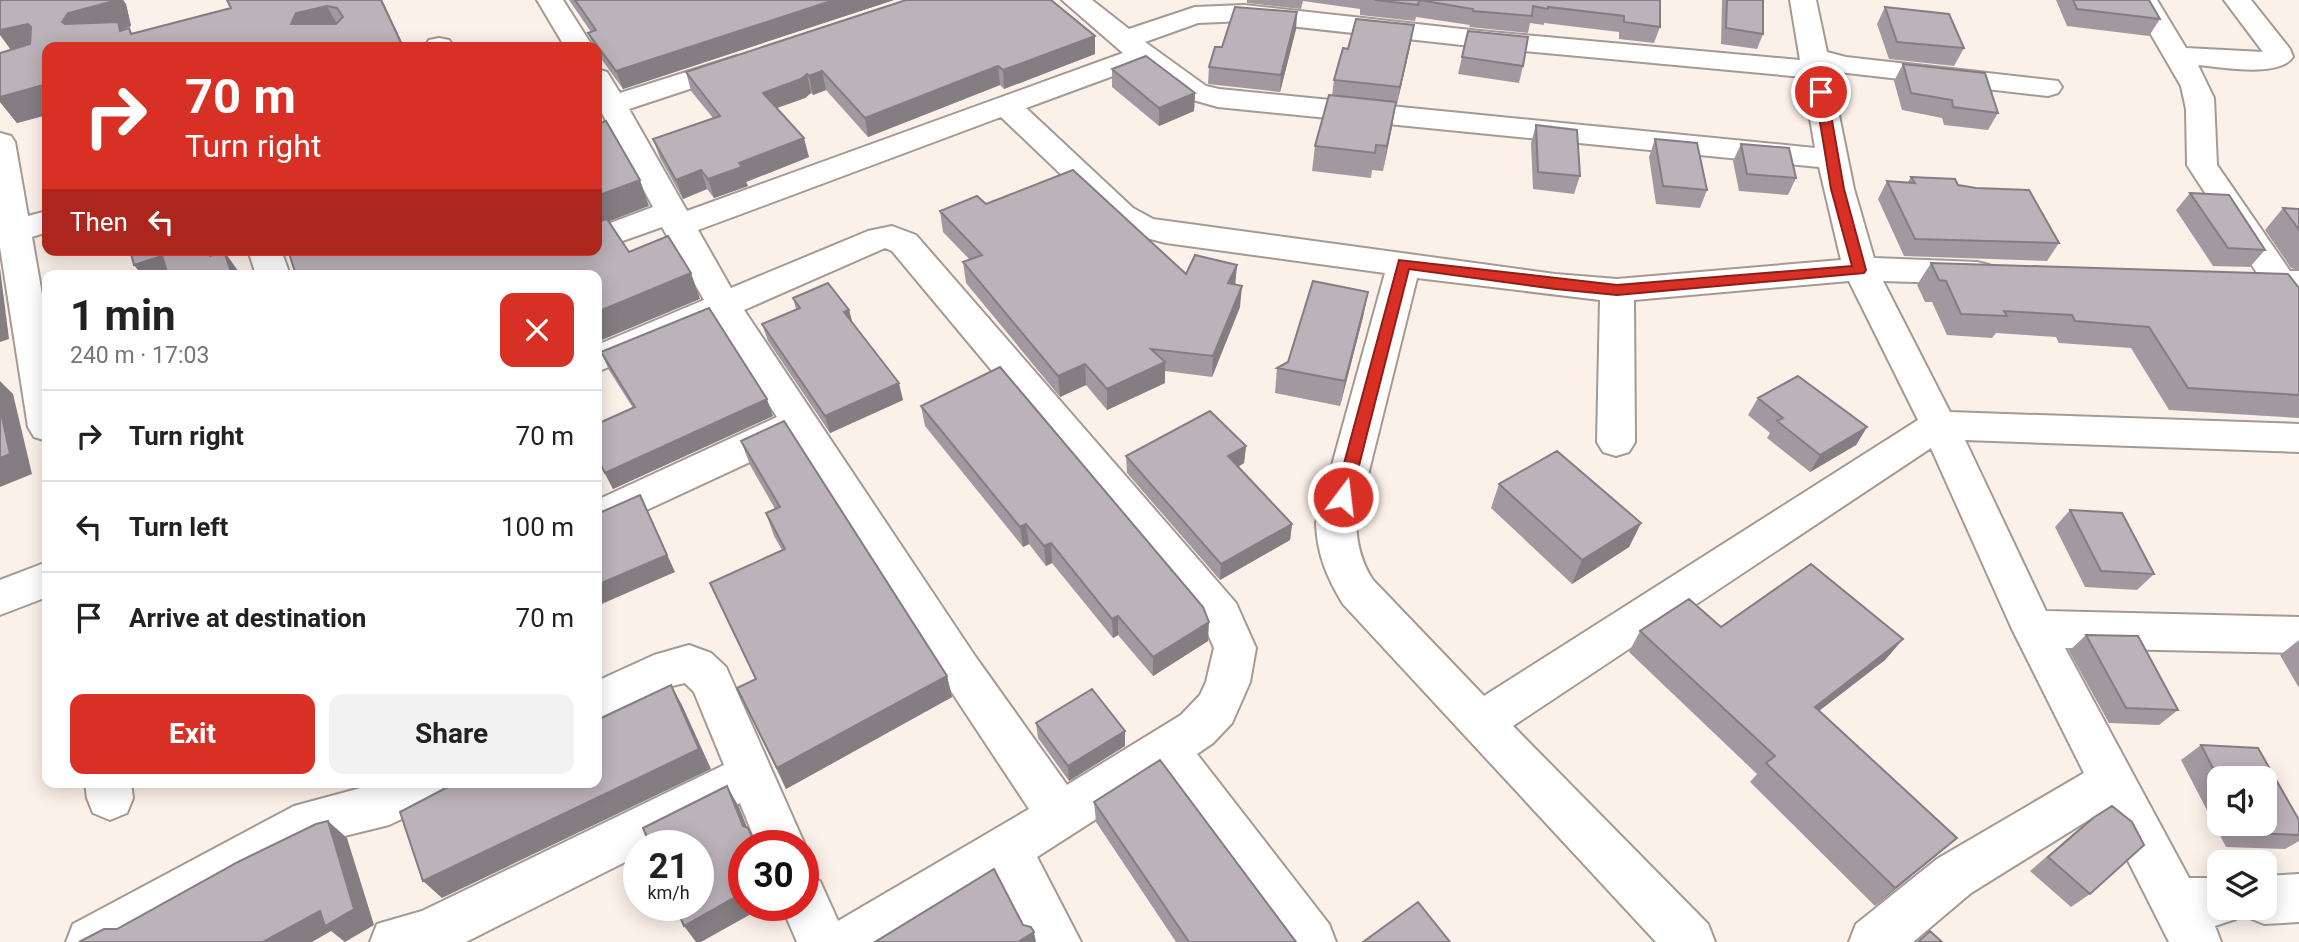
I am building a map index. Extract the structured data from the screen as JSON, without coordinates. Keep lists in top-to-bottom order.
{
  "page": {
    "turn": ["70 m", "Turn right"],
    "then": "Then",
    "heading": ["1 min", "240 m · 17:03"],
    "list": [
      {
        "name": "Turn right",
        "value": "70 m"
      },
      {
        "name": "Turn left",
        "value": "100 m"
      },
      {
        "name": "Arrive at destination",
        "value": "70 m"
      }
    ],
    "buttons": ["Exit", "Share"],
    "speed": "21 km/h",
    "limit": "30"
  }
}
